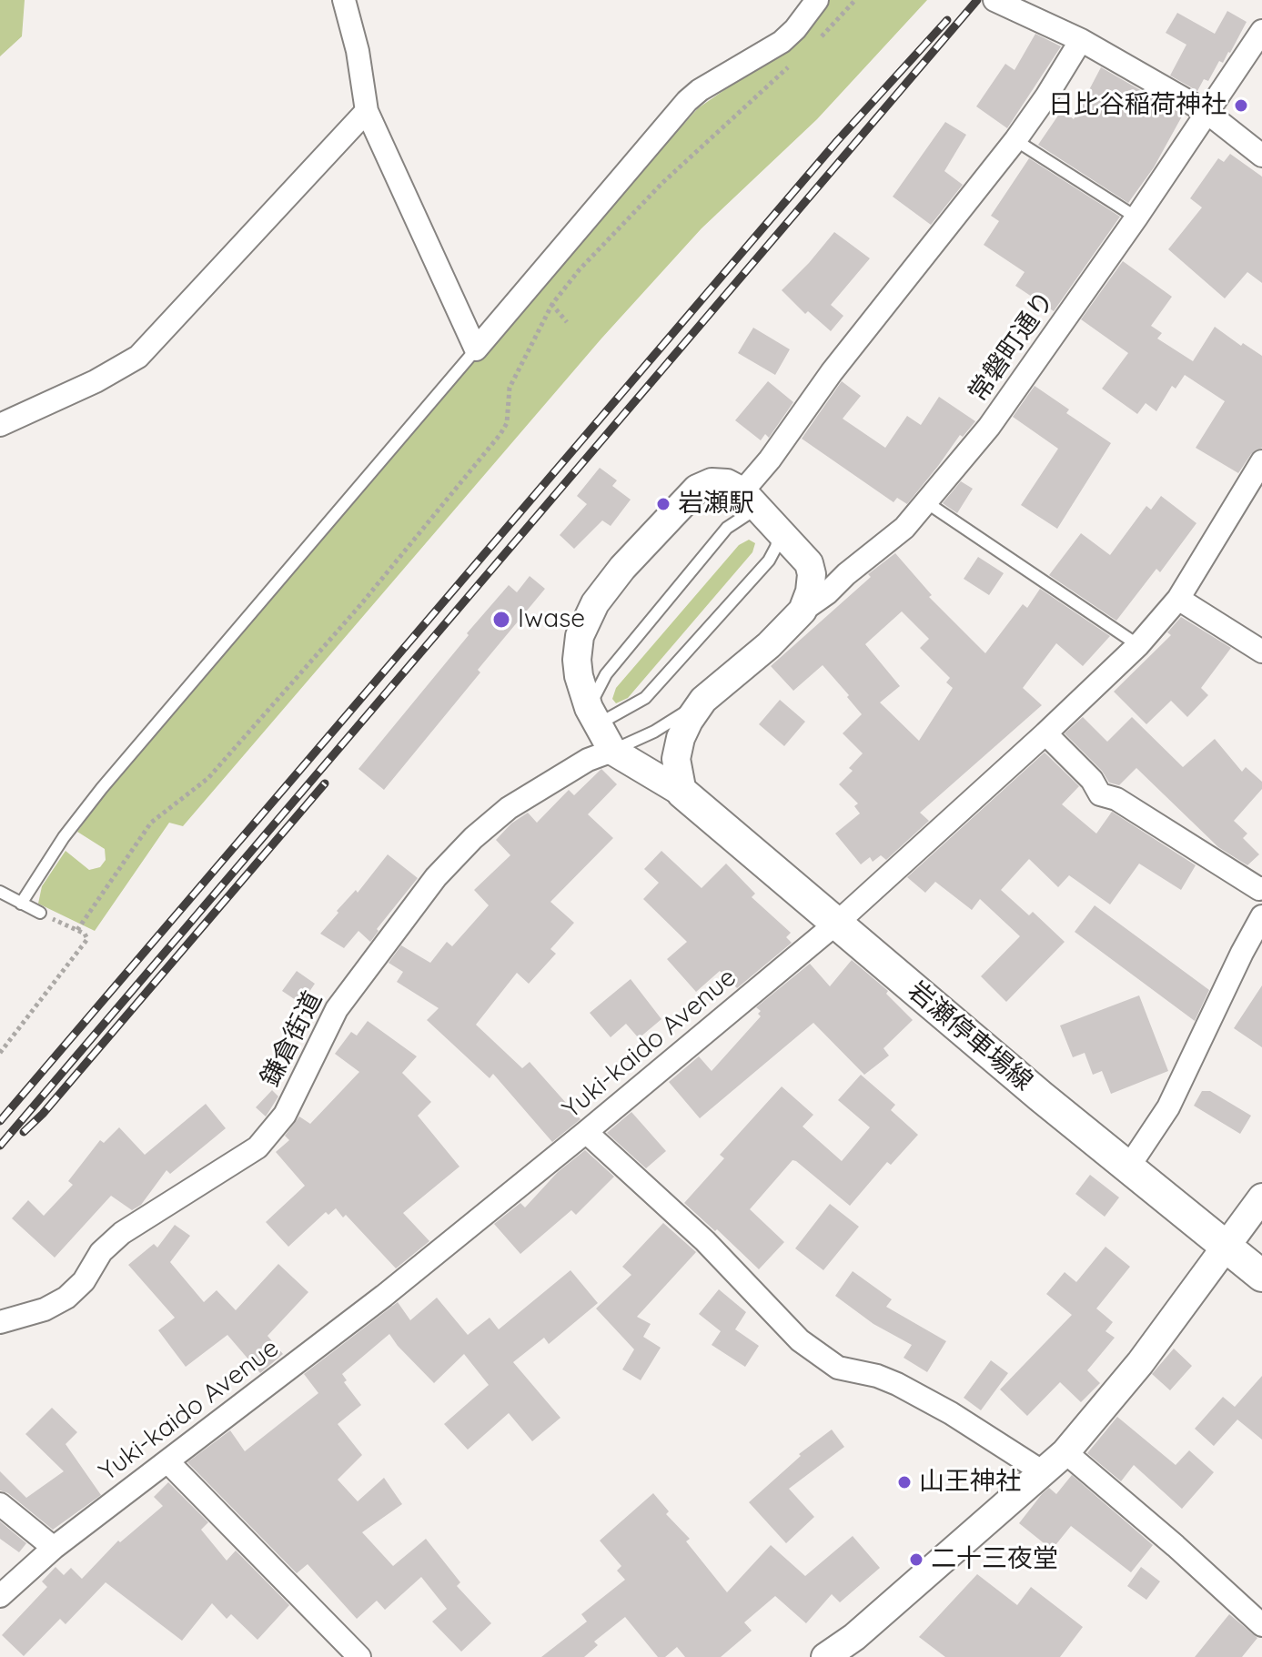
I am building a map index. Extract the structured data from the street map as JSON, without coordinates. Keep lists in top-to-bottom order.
{
  "streets": {
    "main road": ["岩瀬停車場線"],
    "street": ["常磐町通り", "鎌倉街道", "Yuki-kaido Avenue"]
  },
  "crossings": [
    ["岩瀬停車場線", "Yuki-kaido Avenue"]
  ],
  "places": [
    "日比谷稲荷神社",
    "岩瀬駅",
    "Iwase",
    "山王神社",
    "二十三夜堂"
  ]
}
